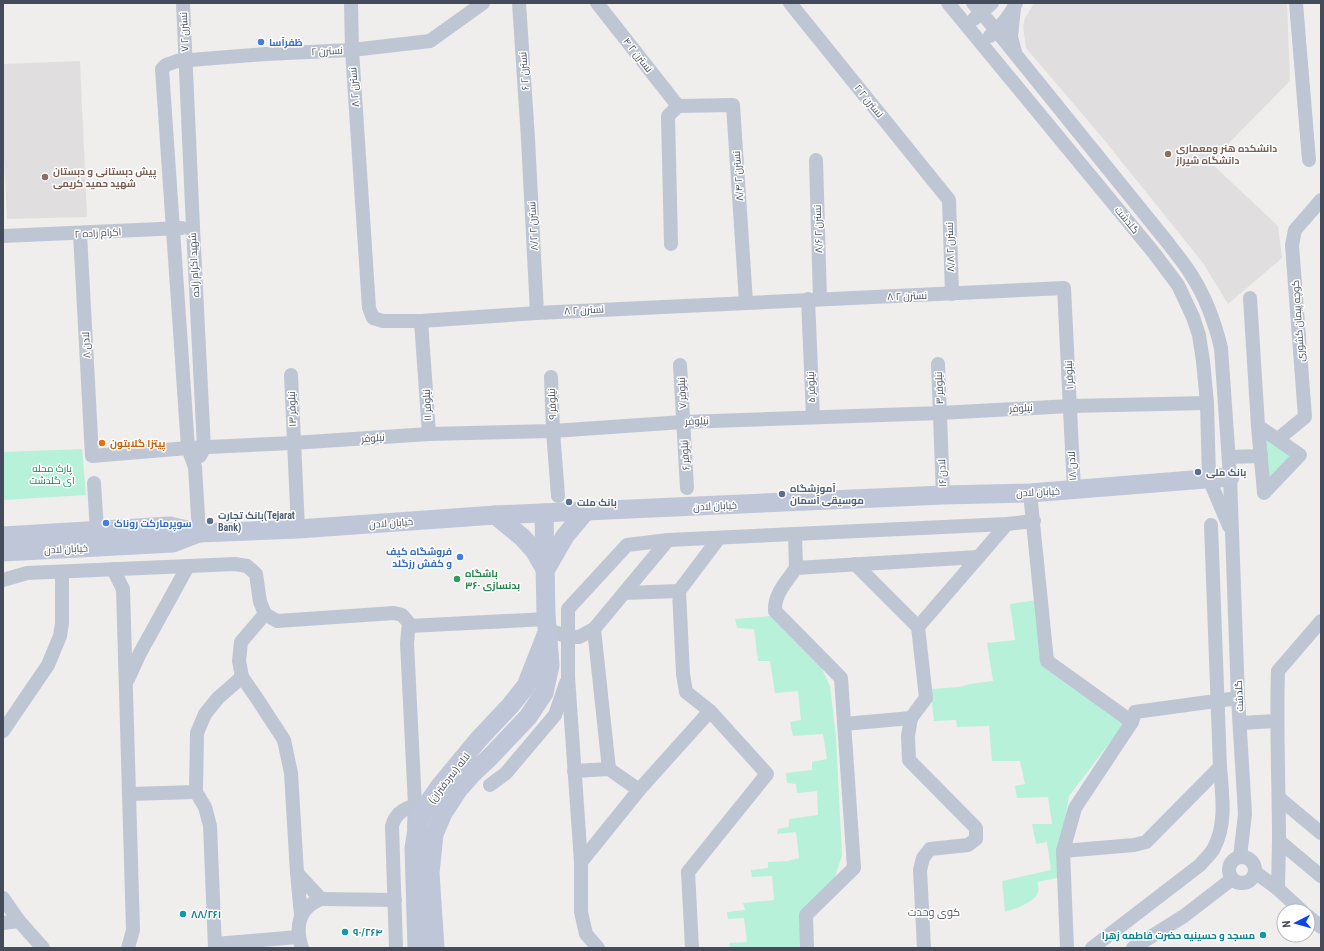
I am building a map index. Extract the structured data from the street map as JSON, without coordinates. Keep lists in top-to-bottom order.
{
  "streets": {
    "street": [
      "۷ نسترن ۲",
      "نسترن ۲",
      "۴ نسترن ۲",
      "۶ نسترن ۲",
      "۸ نسترن ۲",
      "۲ نسترن ۲",
      "۸/۴ نسترن ۲",
      "گلدشت",
      "۸/۲ نسترن ۲",
      "۸/۶ نسترن ۲",
      "۲ اکرام زاده",
      "۸/۸ نسترن ۲",
      "شهید اکرام زاده",
      "کوچه پیمان کشوری",
      "۸ لادن",
      "۱ نیلوفر",
      "۵ نیلوفر",
      "۳ نیلوفر",
      "۷ نیلوفر",
      "۹ نیلوفر",
      "۱۱ نیلوفر",
      "نیلوفر",
      "۱۳ نیلوفر",
      "۶ نیلوفر",
      "۱۸ لادن",
      "۱۶ لادن",
      "خیابان لادن",
      "لاله (سردفتران)"
    ]
  },
  "crossings": [
    ["۷ نسترن ۲", "نسترن ۲"],
    ["۷ نسترن ۲", "شهید اکرام زاده"],
    ["نسترن ۲", "۸ نسترن ۲"],
    ["نسترن ۲", "شهید اکرام زاده"],
    ["۴ نسترن ۲", "۸/۴ نسترن ۲"],
    ["۶ نسترن ۲", "۸/۲ نسترن ۲"],
    ["۸ نسترن ۲", "۸/۴ نسترن ۲"],
    ["۸ نسترن ۲", "۸/۲ نسترن ۲"],
    ["۸ نسترن ۲", "۸/۶ نسترن ۲"],
    ["۸ نسترن ۲", "۸/۸ نسترن ۲"],
    ["۸ نسترن ۲", "۱ نیلوفر"],
    ["۸ نسترن ۲", "۱۱ نیلوفر"],
    ["۲ نسترن ۲", "۸/۸ نسترن ۲"],
    ["گلدشت", "نیلوفر"],
    ["گلدشت", "خیابان لادن"],
    ["۸/۶ نسترن ۲", "۵ نیلوفر"],
    ["۲ اکرام زاده", "شهید اکرام زاده"],
    ["۲ اکرام زاده", "۸ لادن"],
    ["شهید اکرام زاده", "نیلوفر"],
    ["شهید اکرام زاده", "خیابان لادن"],
    ["۸ لادن", "نیلوفر"],
    ["۱ نیلوفر", "نیلوفر"],
    ["۱ نیلوفر", "۱۸ لادن"],
    ["۵ نیلوفر", "نیلوفر"],
    ["۳ نیلوفر", "نیلوفر"],
    ["۳ نیلوفر", "۱۶ لادن"],
    ["۷ نیلوفر", "نیلوفر"],
    ["۷ نیلوفر", "۶ نیلوفر"],
    ["۹ نیلوفر", "نیلوفر"],
    ["۱۱ نیلوفر", "نیلوفر"],
    ["نیلوفر", "۱۳ نیلوفر"],
    ["نیلوفر", "۶ نیلوفر"],
    ["۱۳ نیلوفر", "خیابان لادن"],
    ["۱۸ لادن", "خیابان لادن"],
    ["۱۶ لادن", "خیابان لادن"],
    ["خیابان لادن", "لاله (سردفتران)"]
  ],
  "districts": ["کوی وحدت"],
  "parks": ["پارک محله ای گلدشت"],
  "places": [
    "ظفرآسا",
    "دانشکده هنر‌ ومعماری دانشگاه شیراز",
    "پیش دبستانی و دبستان شهید حمید کریمی",
    "پیتزا گلابتون",
    "بانک ملی",
    "آموزشگاه موسیقی آسمان",
    "بانک ملت",
    "بانک تجارت(Tejarat Bank)",
    "سوپرمارکت روناک",
    "فروشگاه کیف و کفش رزگلد",
    "باشگاه بدنسازی ۳۶۰",
    "۸۸/۲۶۱",
    "۹۰/۲۶۴",
    "مسجد و حسینیه حضرت فاطمه زهرا"
  ],
  "north": "left"
}
